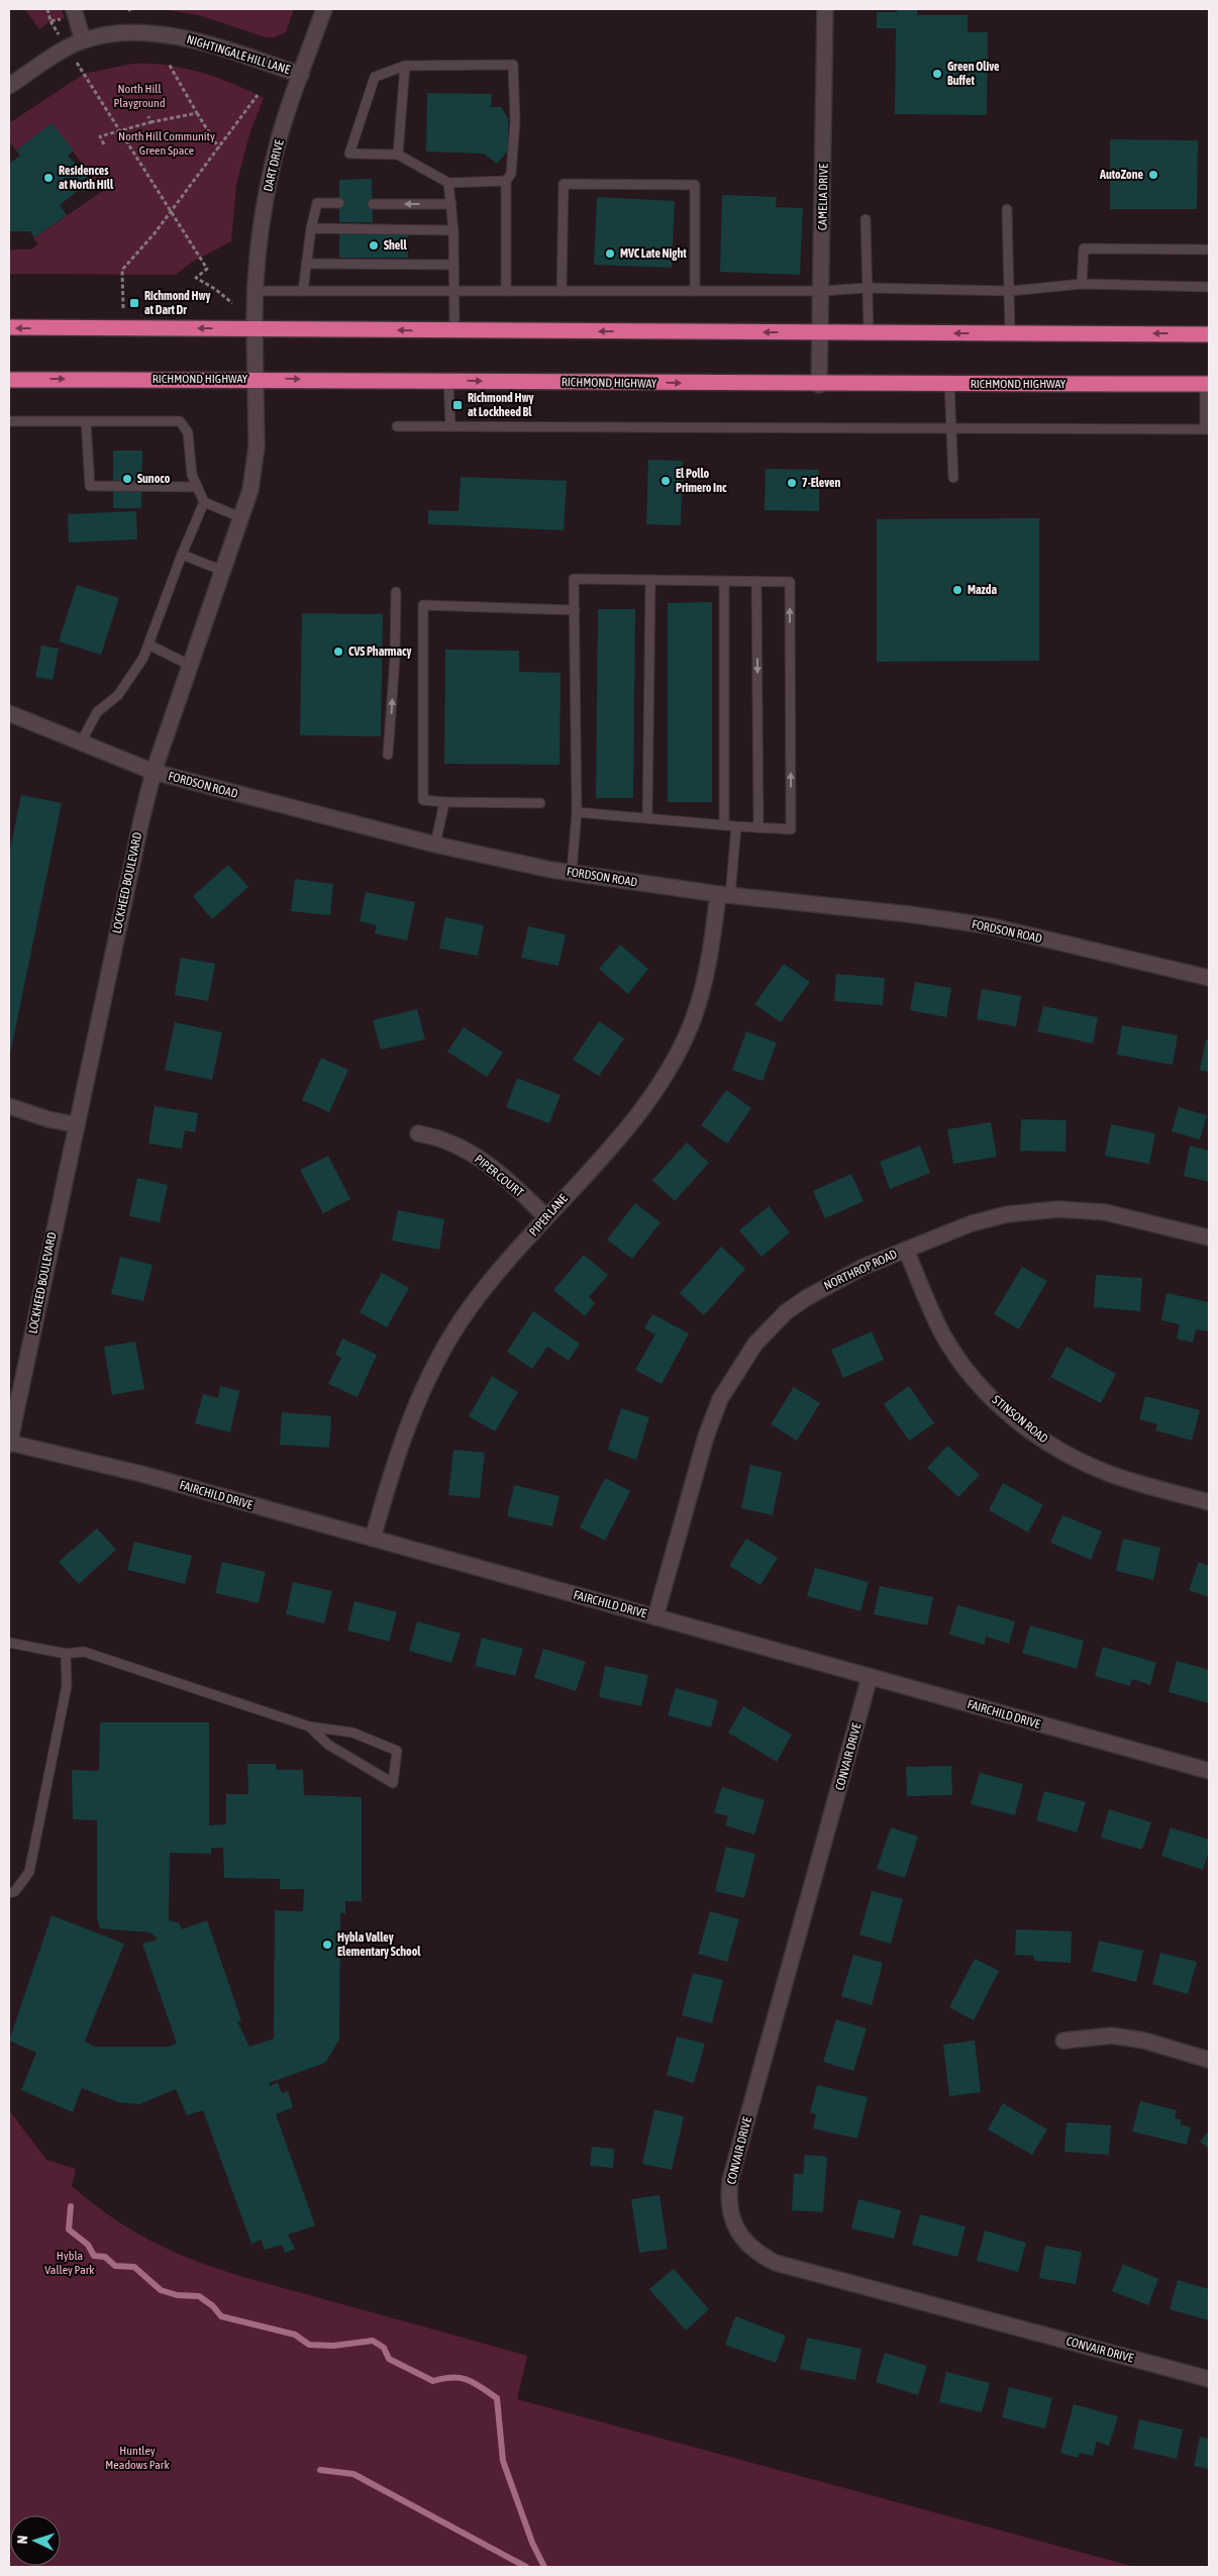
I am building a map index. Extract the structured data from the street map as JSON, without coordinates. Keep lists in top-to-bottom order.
{
  "streets": {
    "highway": ["RICHMOND HIGHWAY"],
    "street": [
      "NIGHTINGALE HILL LANE",
      "DART DRIVE",
      "CAMELIA DRIVE",
      "FORDSON ROAD",
      "LOCKHEED BOULEVARD",
      "PIPER COURT",
      "PIPER LANE",
      "NORTHROP ROAD",
      "STINSON ROAD",
      "FAIRCHILD DRIVE",
      "CONVAIR DRIVE"
    ]
  },
  "crossings": [
    ["NIGHTINGALE HILL LANE", "DART DRIVE"],
    ["DART DRIVE", "LOCKHEED BOULEVARD"],
    ["CAMELIA DRIVE", "RICHMOND HIGHWAY"],
    ["RICHMOND HIGHWAY", "LOCKHEED BOULEVARD"],
    ["FORDSON ROAD", "LOCKHEED BOULEVARD"],
    ["FORDSON ROAD", "PIPER LANE"],
    ["LOCKHEED BOULEVARD", "FAIRCHILD DRIVE"],
    ["PIPER COURT", "PIPER LANE"],
    ["PIPER LANE", "FAIRCHILD DRIVE"],
    ["NORTHROP ROAD", "STINSON ROAD"],
    ["NORTHROP ROAD", "FAIRCHILD DRIVE"],
    ["FAIRCHILD DRIVE", "CONVAIR DRIVE"]
  ],
  "parks": [
    "North Hill Playground",
    "North Hill Community Green Space",
    "Hybla Valley Park",
    "Huntley Meadows Park"
  ],
  "places": {
    "other": [
      "Green Olive Buffet",
      "AutoZone",
      "Residences at North HIll",
      "Shell",
      "MVC Late Night",
      "Sunoco",
      "El Pollo Primero Inc",
      "7-Eleven",
      "Mazda",
      "CVS Pharmacy",
      "Hybla Valley Elementary School"
    ],
    "transit": ["Richmond Hwy at Dart Dr", "Richmond Hwy at Lockheed Bl"]
  },
  "north": "left"
}
